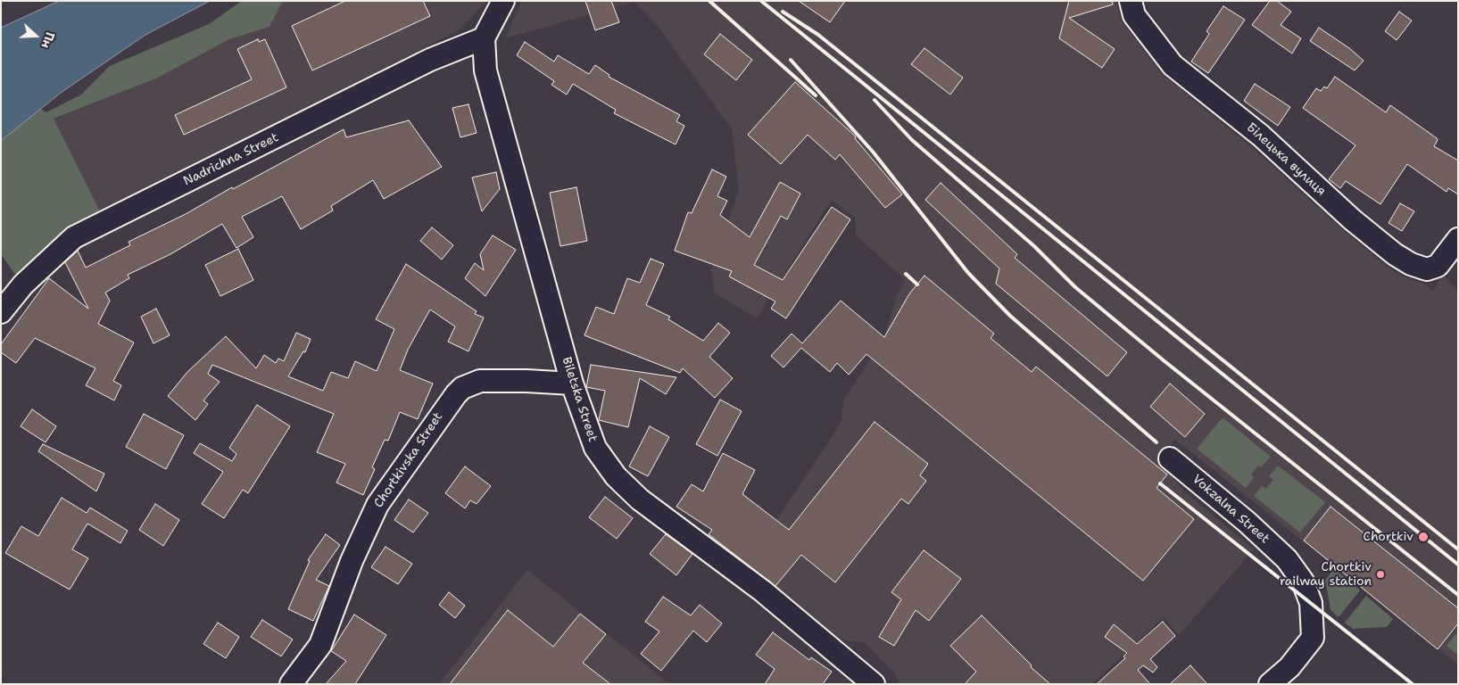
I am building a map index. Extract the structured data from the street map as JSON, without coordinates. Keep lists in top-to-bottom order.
{
  "streets": {
    "street": [
      "Nadrichna Street",
      "Білецька вулиця",
      "Biletska Street",
      "Chortkivska Street",
      "Vokzalna Street"
    ]
  },
  "crossings": [
    ["Nadrichna Street", "Biletska Street"],
    ["Biletska Street", "Chortkivska Street"]
  ],
  "places": ["Chortkiv", "Chortkiv railway station"],
  "north": "right"
}
